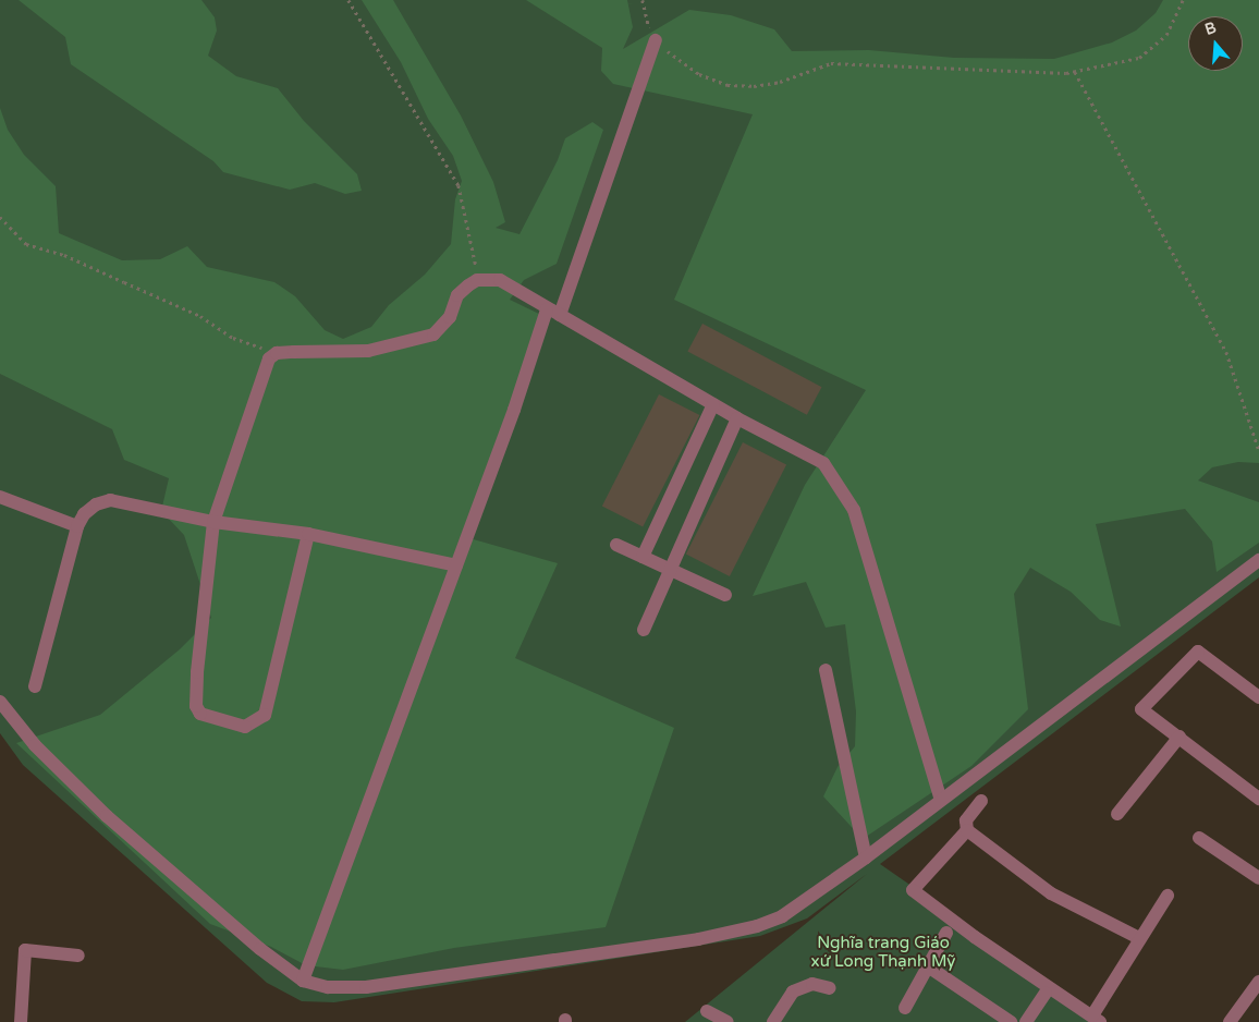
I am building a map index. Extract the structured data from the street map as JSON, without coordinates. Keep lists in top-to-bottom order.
{
  "parks": ["Nghĩa trang Giáo xứ Long Thạnh Mỹ"],
  "north": "top"
}
